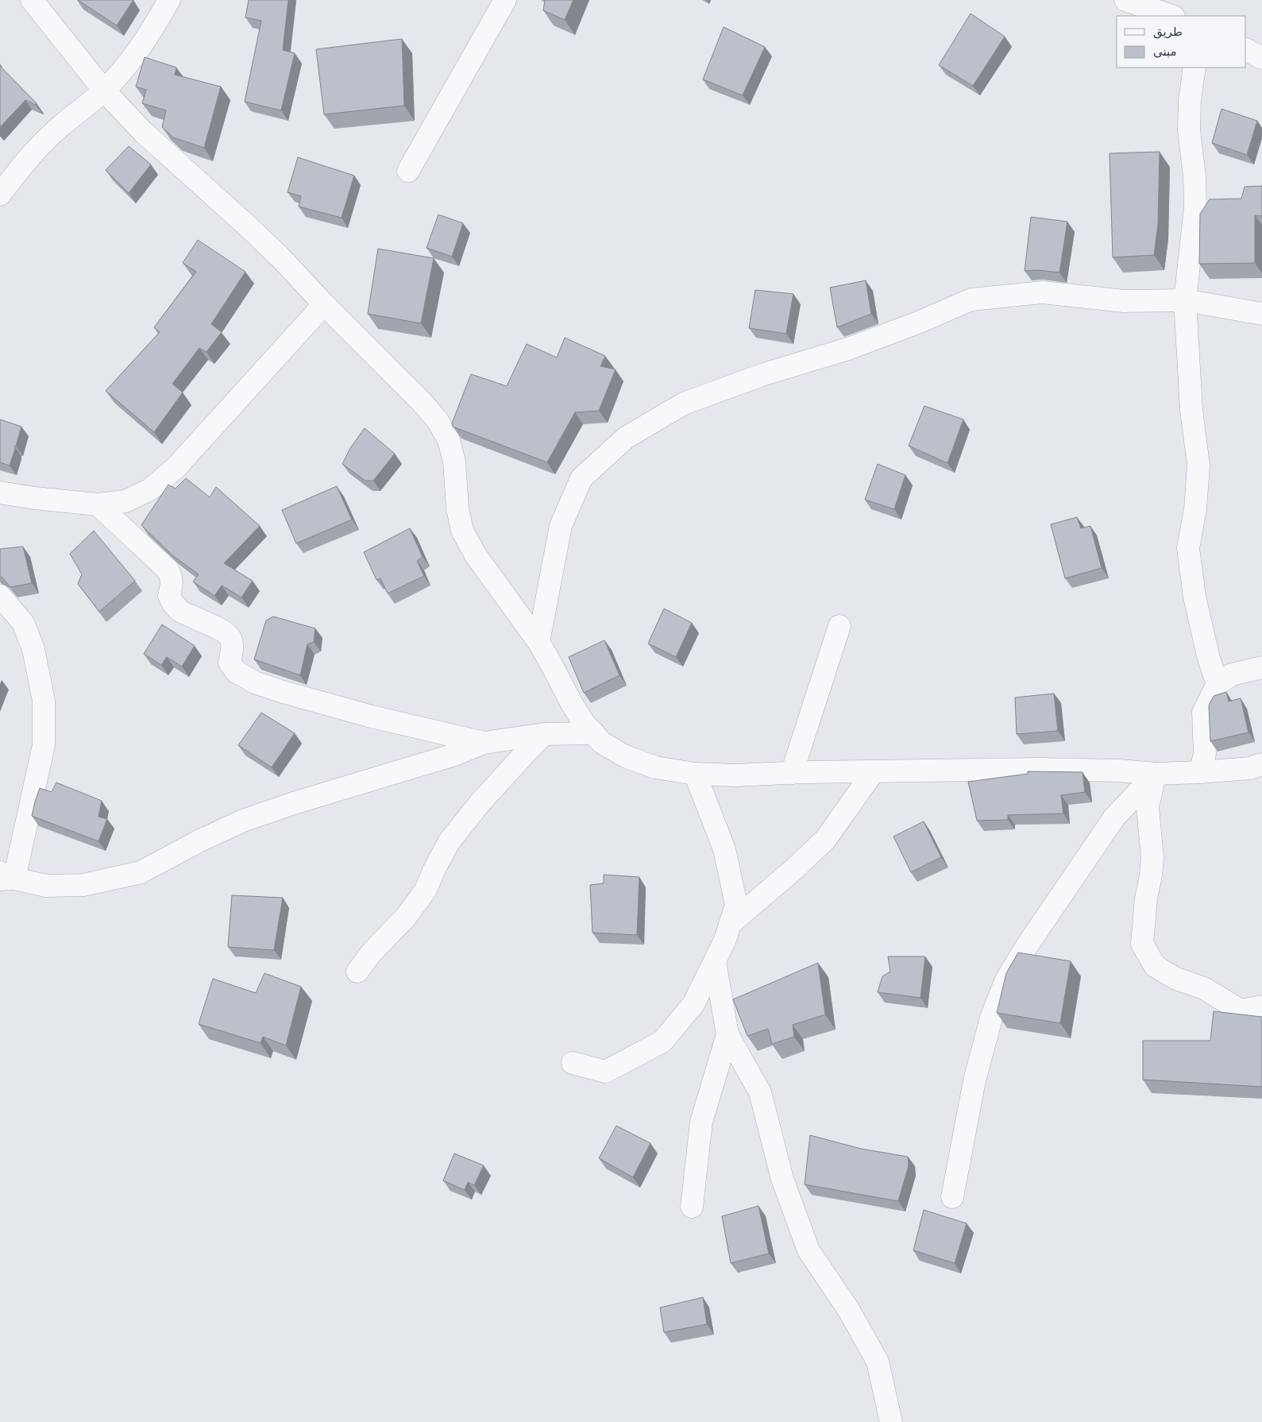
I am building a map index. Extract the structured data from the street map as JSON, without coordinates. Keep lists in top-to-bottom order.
{
  "legend": ["طريق", "مبنى"]
}
